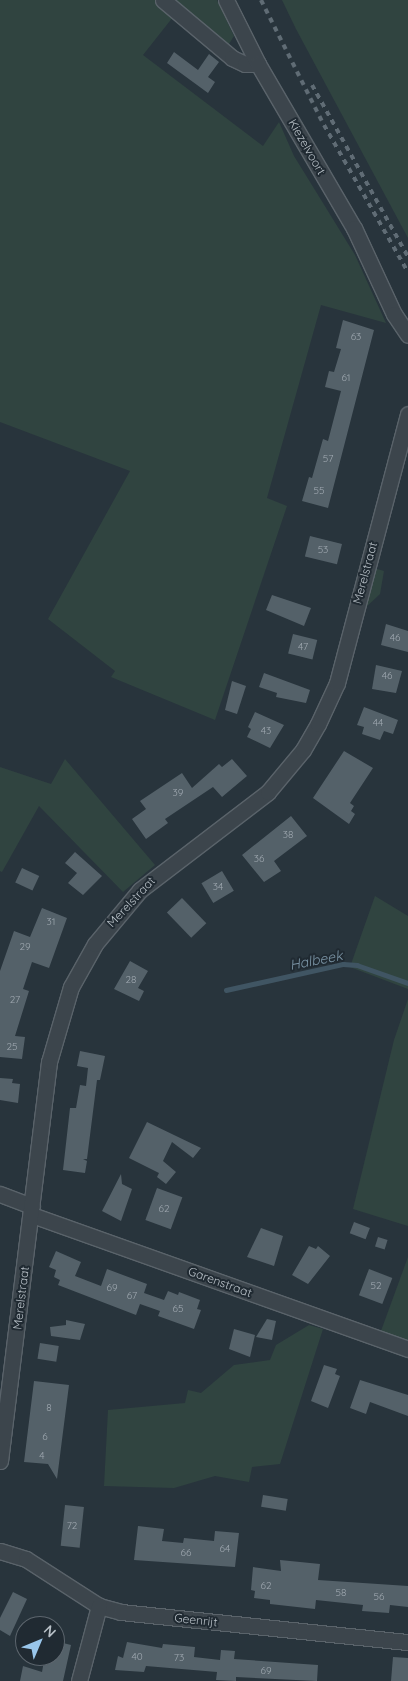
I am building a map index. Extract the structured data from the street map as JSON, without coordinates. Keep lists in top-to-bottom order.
{
  "streets": {
    "street": [
      "Kiezelvoort",
      "Merelstraat",
      "Garenstraat",
      "Geenrijt"
    ]
  },
  "crossings": [
    ["Merelstraat", "Garenstraat"]
  ],
  "water": ["Halbeek"],
  "house_numbers": [
    "63",
    "61",
    "57",
    "55",
    "53",
    "46",
    "47",
    "46",
    "44",
    "43",
    "39",
    "38",
    "36",
    "34",
    "31",
    "29",
    "28",
    "27",
    "25",
    "62",
    "52",
    "69",
    "67",
    "65",
    "8",
    "6",
    "4",
    "72",
    "64",
    "66",
    "62",
    "58",
    "56",
    "40",
    "73",
    "69"
  ],
  "north": "top right"
}
